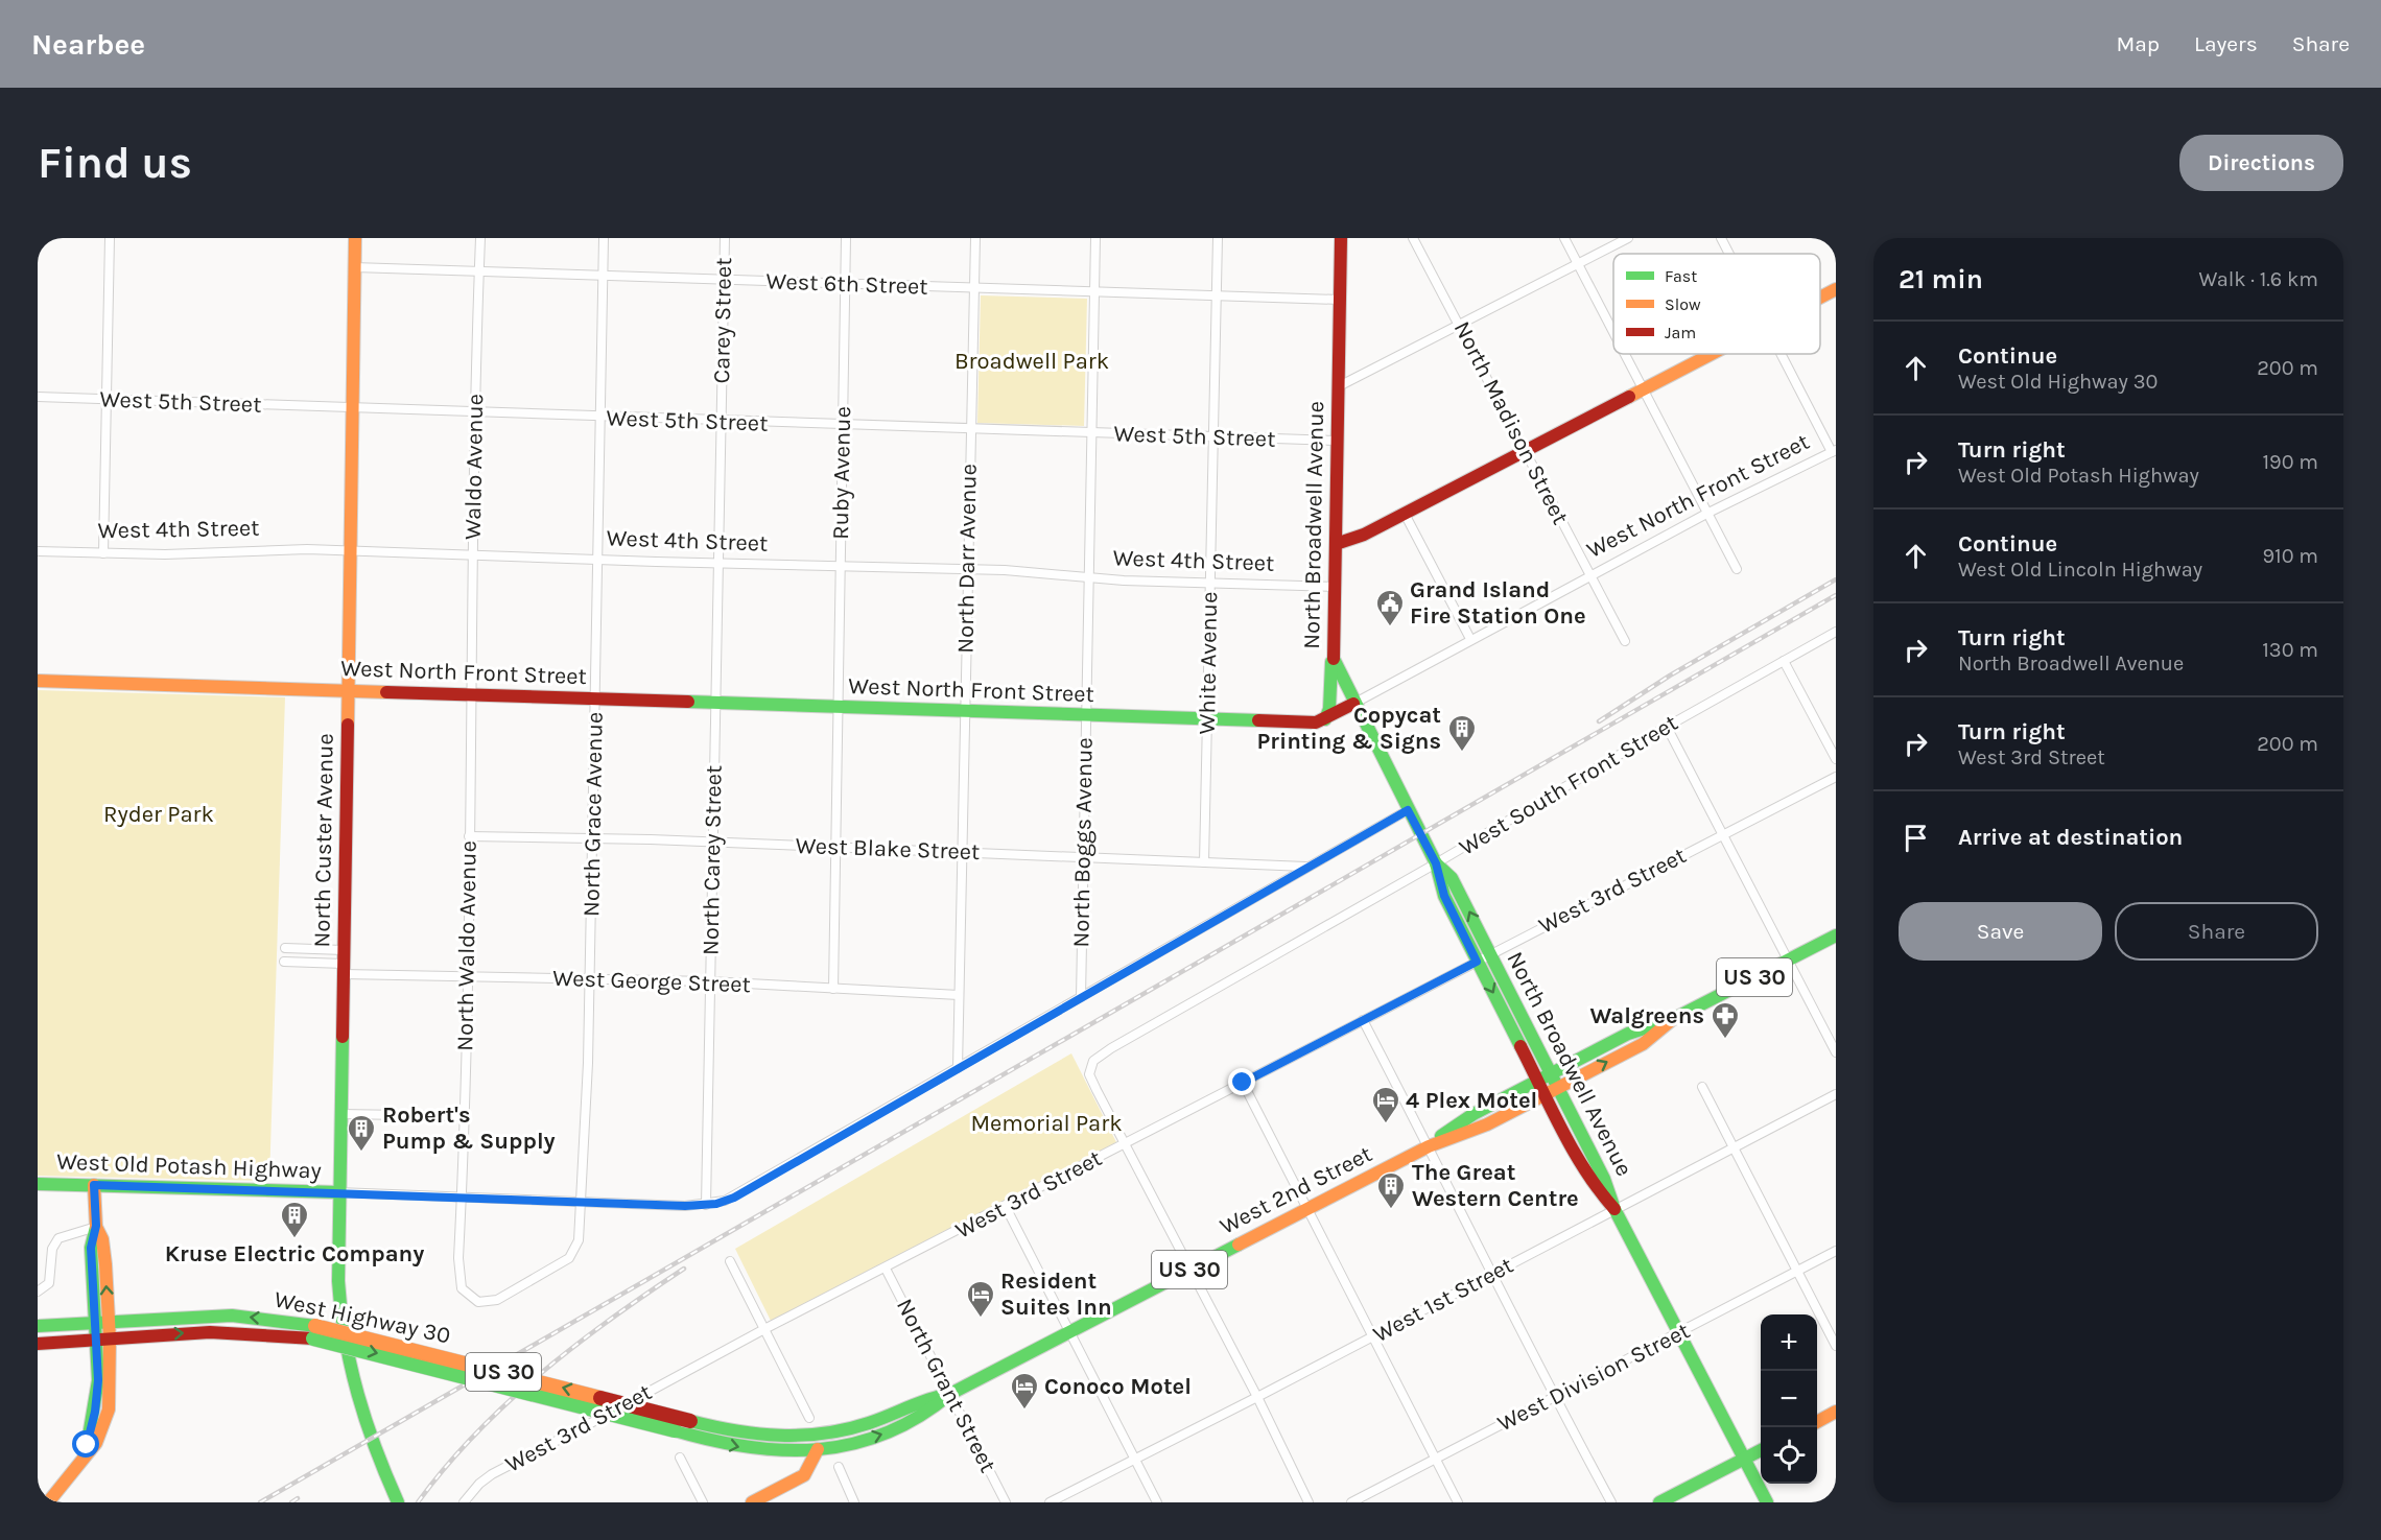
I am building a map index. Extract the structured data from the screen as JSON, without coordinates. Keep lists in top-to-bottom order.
{
  "streets": {
    "main road": [
      "West North Front Street",
      "North Broadwell Avenue",
      "North Custer Avenue",
      "US 30",
      "West Old Potash Highway",
      "West 2nd Street",
      "West Highway 30"
    ],
    "street": [
      "West 6th Street",
      "Carey Street",
      "West 5th Street",
      "North Madison Street",
      "Waldo Avenue",
      "Ruby Avenue",
      "West 4th Street",
      "North Darr Avenue",
      "White Avenue",
      "West South Front Street",
      "North Grace Avenue",
      "North Boggs Avenue",
      "West Blake Street",
      "North Carey Street",
      "West 3rd Street",
      "North Waldo Avenue",
      "West George Street",
      "West 1st Street",
      "West Division Street",
      "North Grant Street"
    ]
  },
  "crossings": [
    ["West 6th Street", "Carey Street"],
    ["West 6th Street", "Waldo Avenue"],
    ["West 6th Street", "Ruby Avenue"],
    ["West 6th Street", "North Broadwell Avenue"],
    ["West 6th Street", "North Darr Avenue"],
    ["West 6th Street", "White Avenue"],
    ["West 6th Street", "North Grace Avenue"],
    ["West 6th Street", "North Custer Avenue"],
    ["West 6th Street", "North Boggs Avenue"],
    ["Carey Street", "West 5th Street"],
    ["Carey Street", "West North Front Street"],
    ["Carey Street", "West 4th Street"],
    ["Carey Street", "North Carey Street"],
    ["West 5th Street", "Waldo Avenue"],
    ["West 5th Street", "Ruby Avenue"],
    ["West 5th Street", "North Broadwell Avenue"],
    ["West 5th Street", "North Darr Avenue"],
    ["West 5th Street", "White Avenue"],
    ["West 5th Street", "North Grace Avenue"],
    ["West 5th Street", "North Custer Avenue"],
    ["West 5th Street", "North Boggs Avenue"],
    ["North Madison Street", "West North Front Street"],
    ["Waldo Avenue", "West North Front Street"],
    ["Waldo Avenue", "West 4th Street"],
    ["Waldo Avenue", "North Waldo Avenue"],
    ["Ruby Avenue", "West North Front Street"],
    ["Ruby Avenue", "West 4th Street"],
    ["Ruby Avenue", "West Blake Street"],
    ["Ruby Avenue", "West George Street"],
    ["West North Front Street", "North Broadwell Avenue"],
    ["West North Front Street", "North Darr Avenue"],
    ["West North Front Street", "White Avenue"],
    ["West North Front Street", "North Grace Avenue"],
    ["West North Front Street", "North Custer Avenue"],
    ["West North Front Street", "North Boggs Avenue"],
    ["West North Front Street", "North Carey Street"],
    ["West North Front Street", "North Waldo Avenue"],
    ["North Broadwell Avenue", "West 4th Street"],
    ["North Broadwell Avenue", "West South Front Street"],
    ["North Broadwell Avenue", "West 3rd Street"],
    ["North Broadwell Avenue", "West 2nd Street"],
    ["North Broadwell Avenue", "West 1st Street"],
    ["West 4th Street", "North Darr Avenue"],
    ["West 4th Street", "White Avenue"],
    ["West 4th Street", "North Grace Avenue"],
    ["West 4th Street", "North Custer Avenue"],
    ["West 4th Street", "North Boggs Avenue"],
    ["North Darr Avenue", "West Blake Street"],
    ["North Darr Avenue", "West George Street"],
    ["White Avenue", "West Blake Street"],
    ["West South Front Street", "West 3rd Street"],
    ["North Grace Avenue", "West Blake Street"],
    ["North Grace Avenue", "North Waldo Avenue"],
    ["North Grace Avenue", "West George Street"],
    ["North Custer Avenue", "West George Street"],
    ["North Custer Avenue", "West Old Potash Highway"],
    ["North Boggs Avenue", "West Blake Street"],
    ["West Blake Street", "North Carey Street"],
    ["West Blake Street", "North Waldo Avenue"],
    ["North Carey Street", "West George Street"],
    ["West 3rd Street", "North Grant Street"],
    ["North Waldo Avenue", "West George Street"],
    ["West 2nd Street", "West Highway 30"],
    ["West 2nd Street", "North Grant Street"]
  ],
  "parks": ["Broadwell Park", "Ryder Park", "Memorial Park"],
  "places": {
    "public building": ["Grand Island Fire Station One"],
    "building": [
      "Copycat Printing & Signs",
      "Robert's Pump & Supply",
      "The Great Western Centre",
      "Kruse Electric Company"
    ],
    "pharmacy": ["Walgreens"],
    "hotel": ["4 Plex Motel", "Resident Suites Inn", "Conoco Motel"]
  },
  "legend": ["Fast", "Slow", "Jam"],
  "page": {
    "header": "Nearbee",
    "nav": ["Map", "Layers", "Share"],
    "buttons": [
      "Directions",
      ["Save", "Share"]
    ],
    "title": "Find us",
    "heading": ["21 min", "Walk · 1.6 km"],
    "list": [
      ["Continue", "West Old Highway 30", "200 m"],
      ["Turn right", "West Old Potash Highway", "190 m"],
      ["Continue", "West Old Lincoln Highway", "910 m"],
      ["Turn right", "North Broadwell Avenue", "130 m"],
      ["Turn right", "West 3rd Street", "200 m"],
      "Arrive at destination"
    ],
    "map_buttons": ["+", "−"]
  }
}
